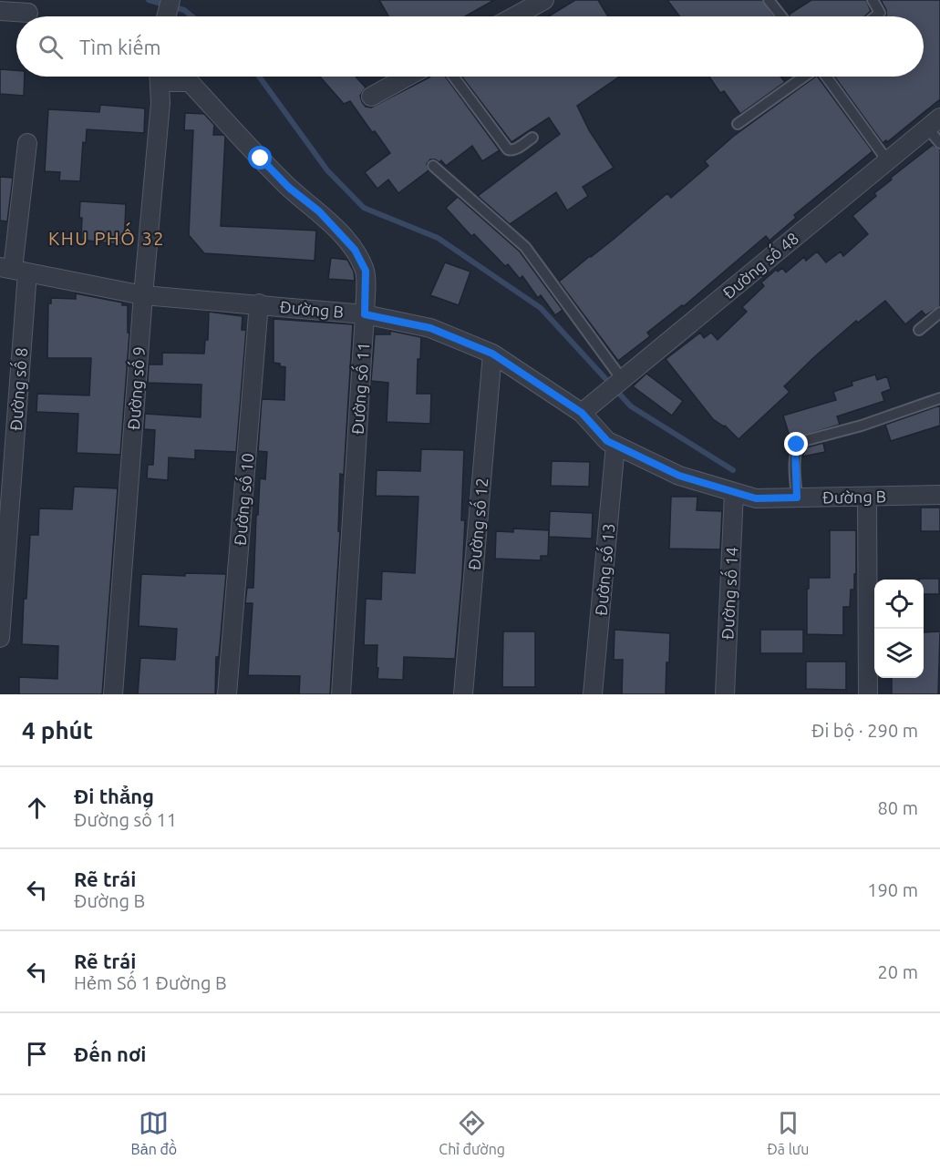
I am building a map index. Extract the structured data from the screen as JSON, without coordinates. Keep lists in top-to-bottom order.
{
  "streets": {
    "street": [
      "Đường số 48",
      "Đường B",
      "Đường số 9",
      "Đường số 11",
      "Đường số 8",
      "Đường số 10",
      "Đường số 12",
      "Đường số 13",
      "Đường số 14"
    ]
  },
  "crossings": [
    ["Đường số 48", "Đường B"],
    ["Đường B", "Đường số 9"],
    ["Đường B", "Đường số 11"],
    ["Đường B", "Đường số 8"],
    ["Đường B", "Đường số 10"],
    ["Đường B", "Đường số 12"],
    ["Đường B", "Đường số 13"],
    ["Đường B", "Đường số 14"]
  ],
  "districts": ["KHU PHỐ 32"],
  "page": {
    "search": "Tìm kiếm",
    "heading": ["4 phút", "Đi bộ · 290 m"],
    "list": [
      ["Đi thẳng", "Đường số 11", "80 m"],
      ["Rẽ trái", "Đường B", "190 m"],
      ["Rẽ trái", "Hẻm Số 1 Đường B", "20 m"],
      "Đến nơi"
    ],
    "nav": ["Bản đồ", "Chỉ đường", "Đã lưu"]
  }
}
